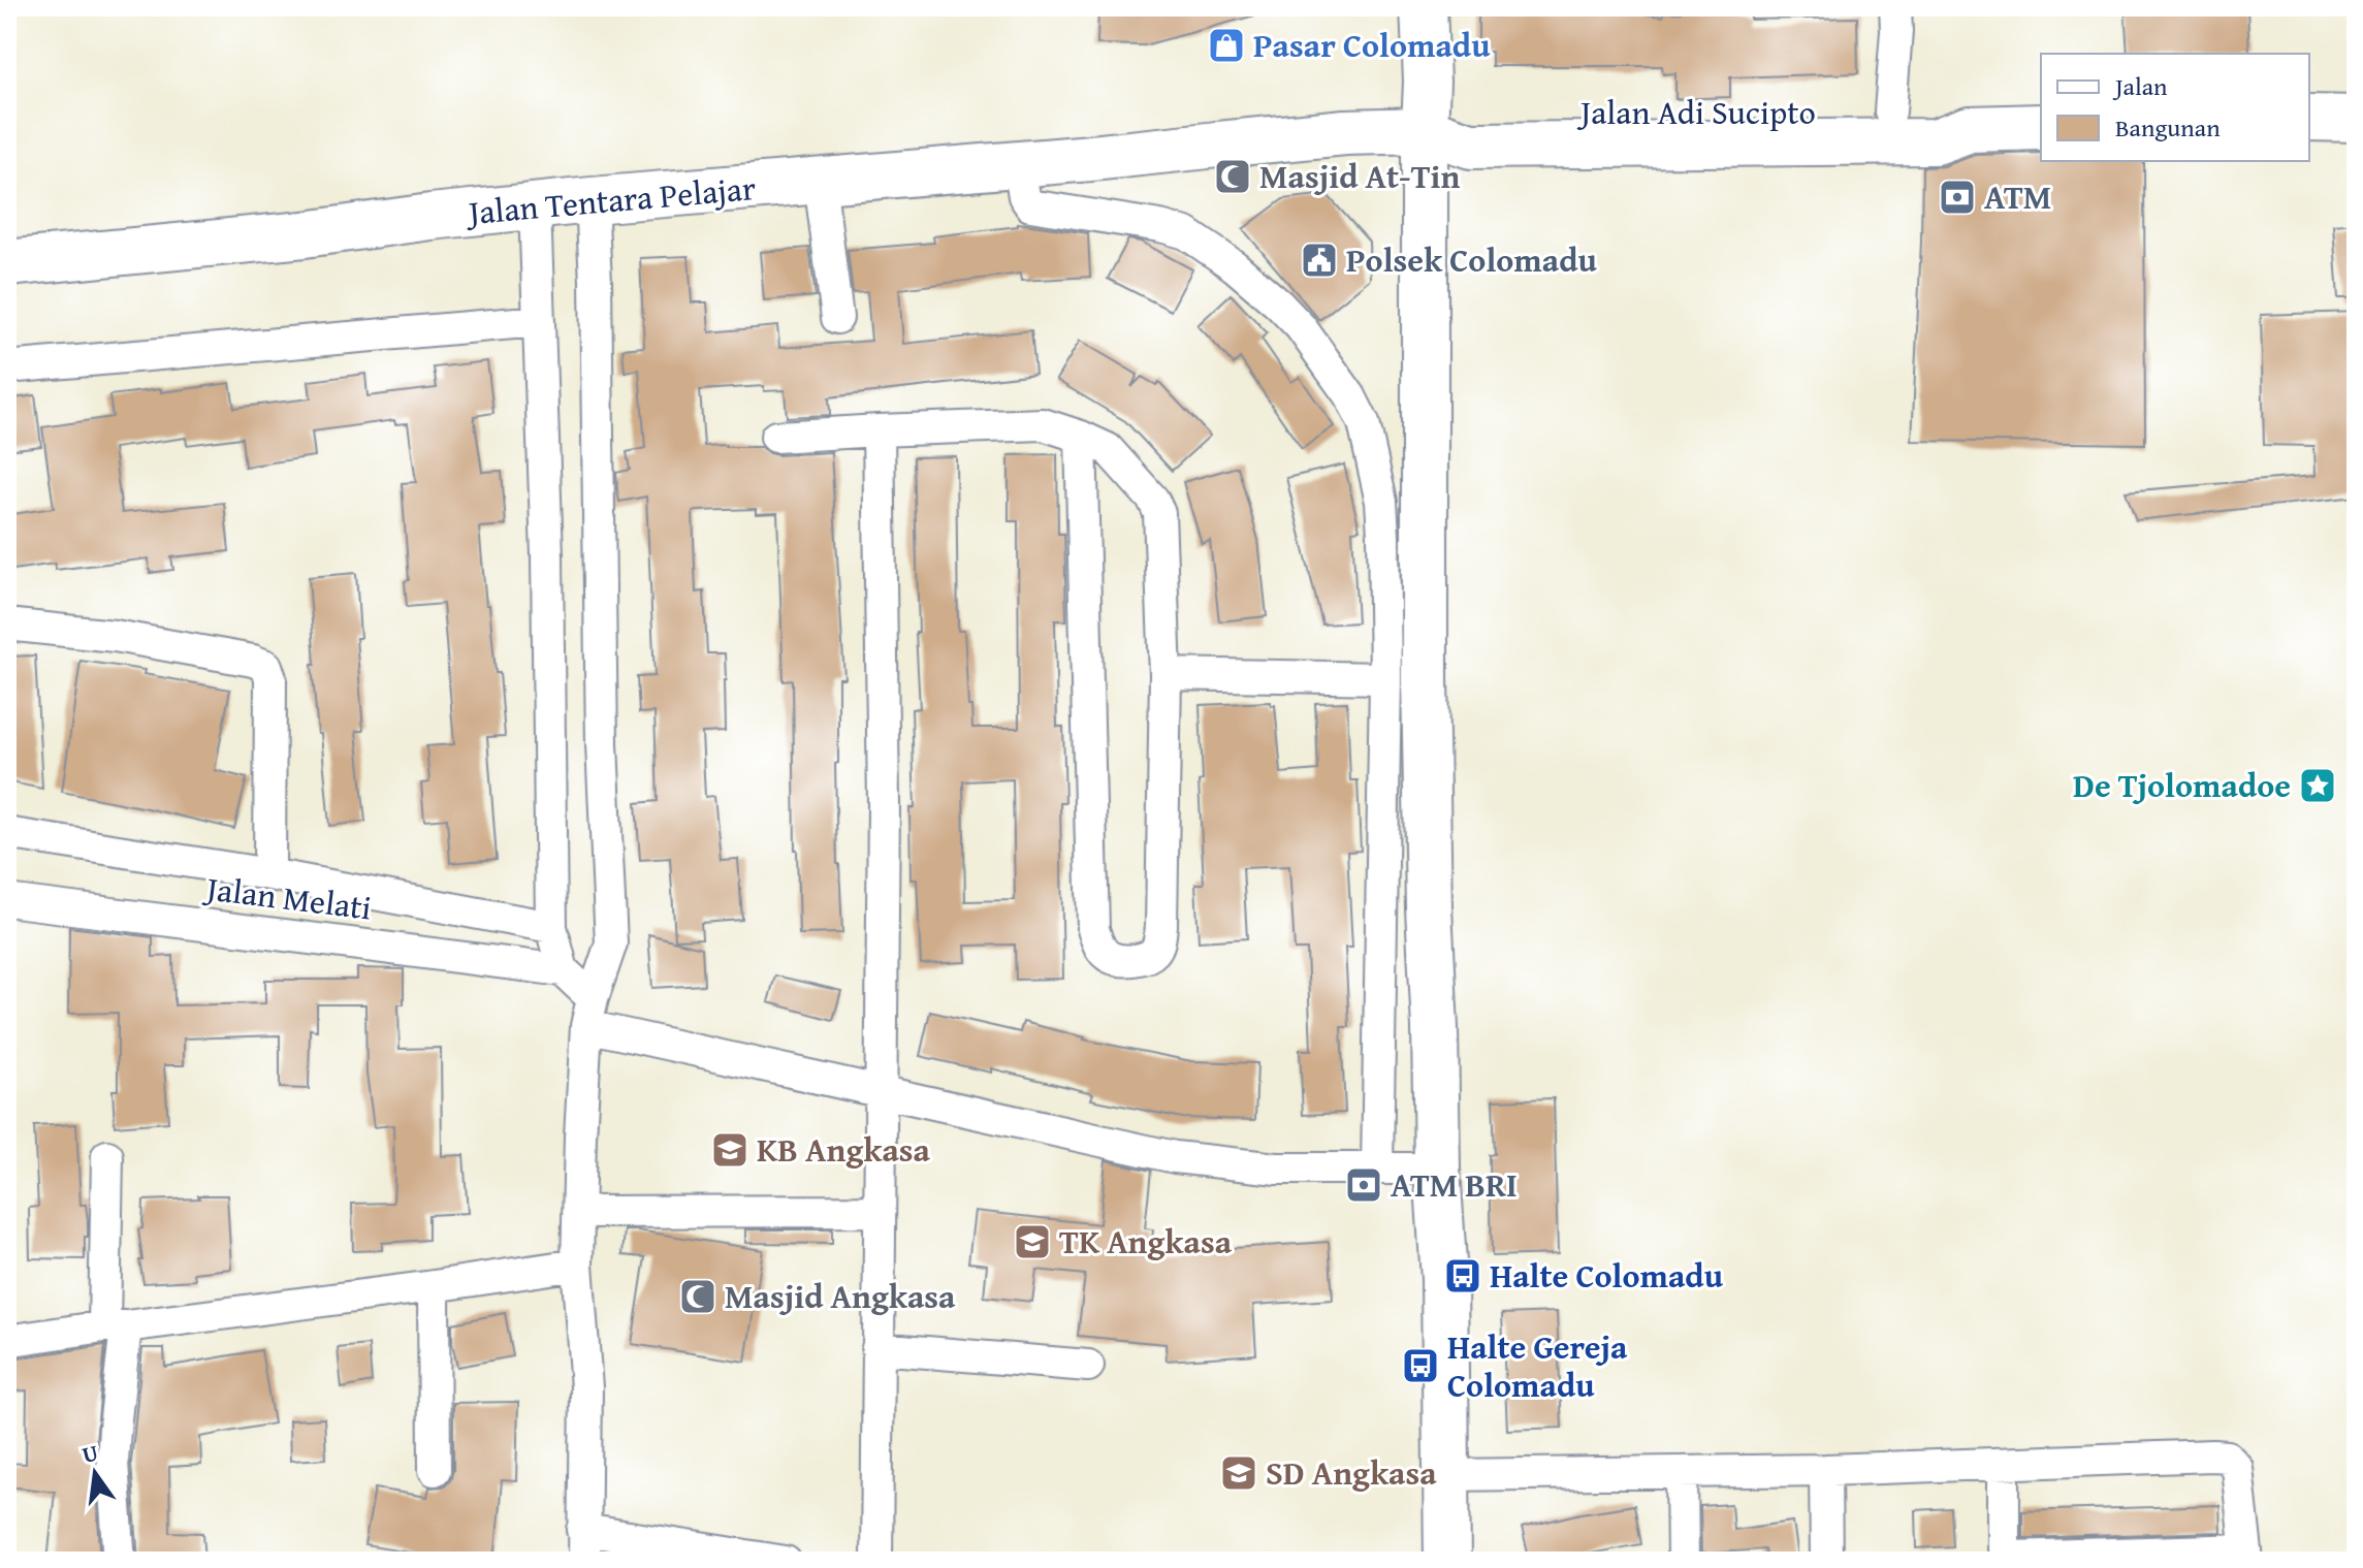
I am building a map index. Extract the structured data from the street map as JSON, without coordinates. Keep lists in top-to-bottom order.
{
  "streets": {
    "main road": ["Jalan Adi Sucipto", "Jalan Tentara Pelajar"],
    "street": ["Jalan Melati"]
  },
  "crossings": [
    ["Jalan Adi Sucipto", "Jalan Tentara Pelajar"]
  ],
  "places": {
    "shop": ["Pasar Colomadu"],
    "mosque": ["Masjid At-Tin", "Masjid Angkasa"],
    "bank": ["ATM", "ATM BRI"],
    "public building": ["Polsek Colomadu"],
    "place": ["De Tjolomadoe"],
    "school or university": ["KB Angkasa", "TK Angkasa", "SD Angkasa"],
    "bus stop": ["Halte Colomadu", "Halte Gereja Colomadu"]
  },
  "legend": ["Jalan", "Bangunan"],
  "north": "top"
}
